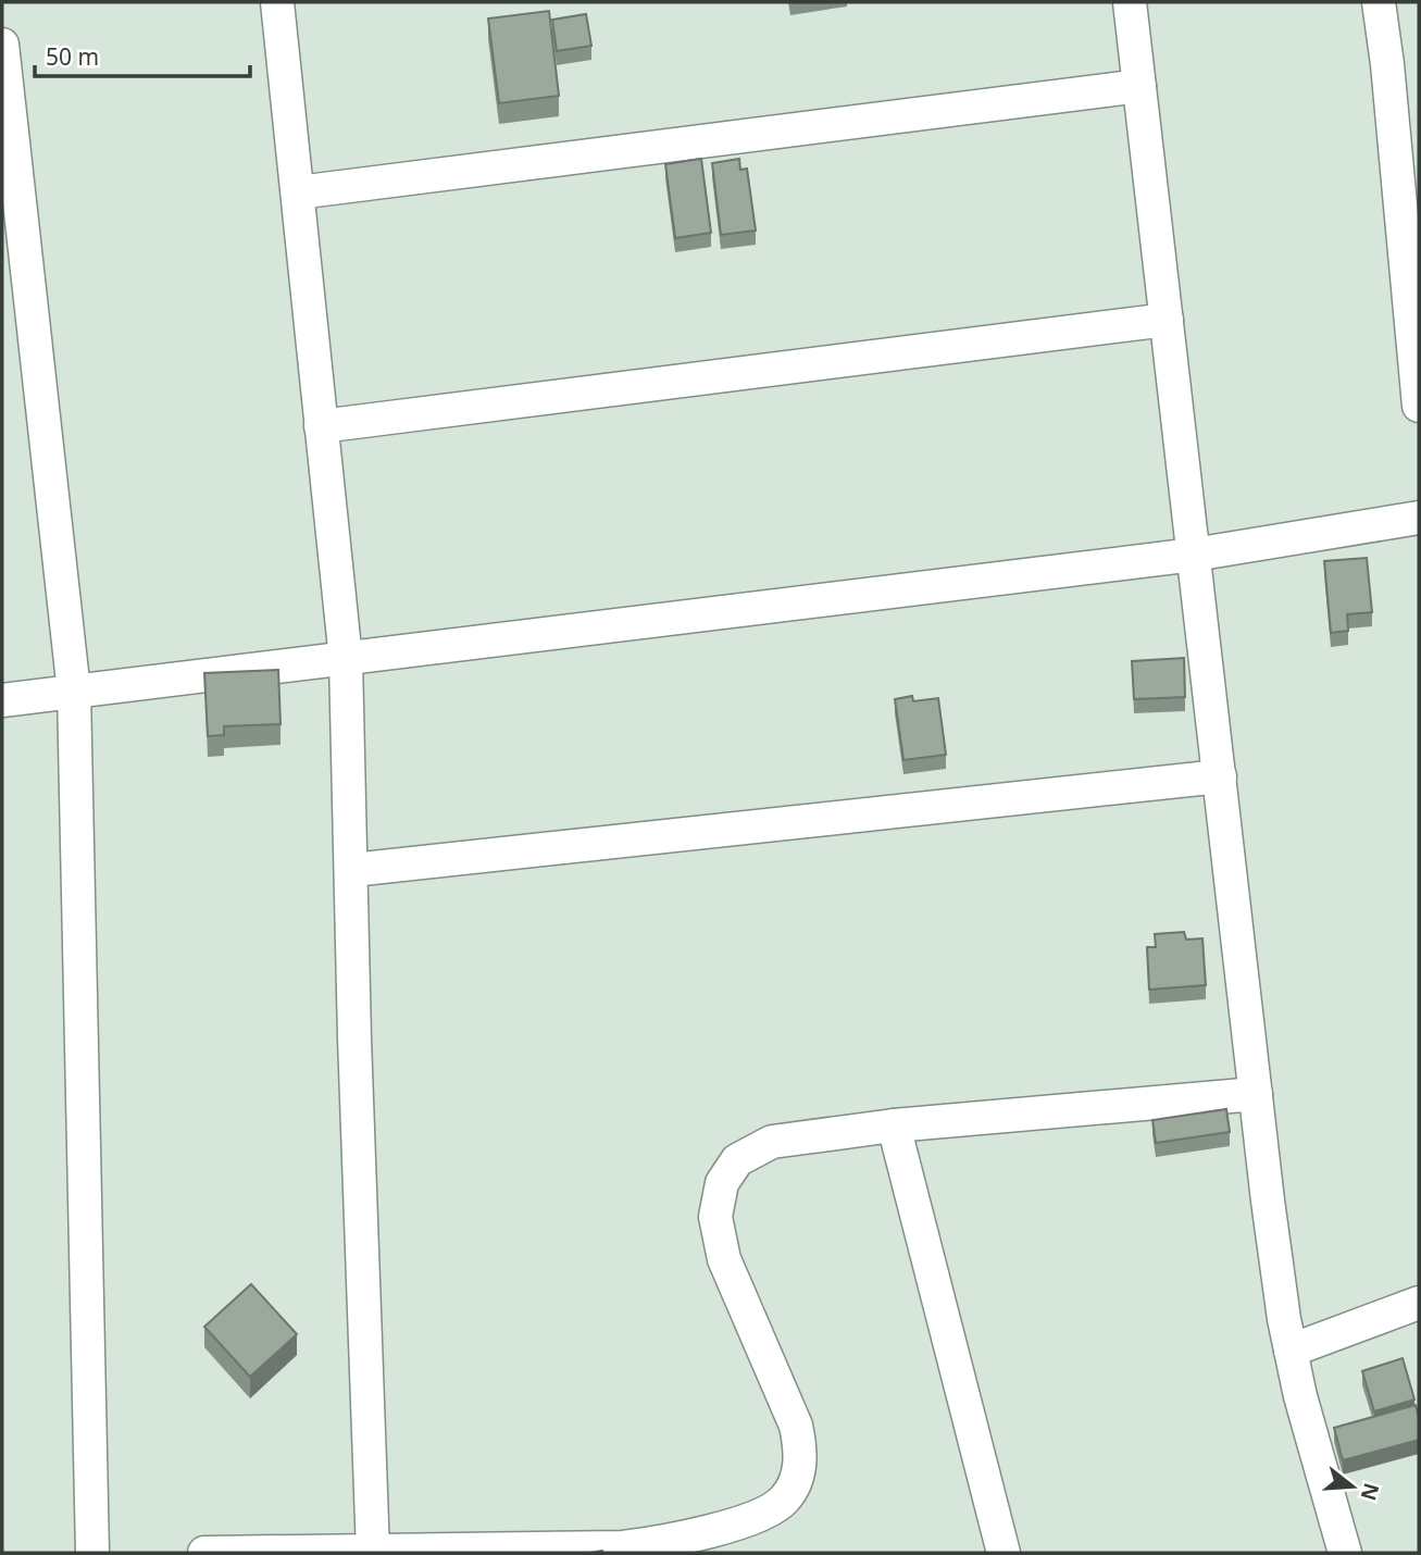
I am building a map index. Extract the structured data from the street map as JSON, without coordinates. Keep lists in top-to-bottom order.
{
  "scale_bar": "50 m",
  "north": "right"
}
